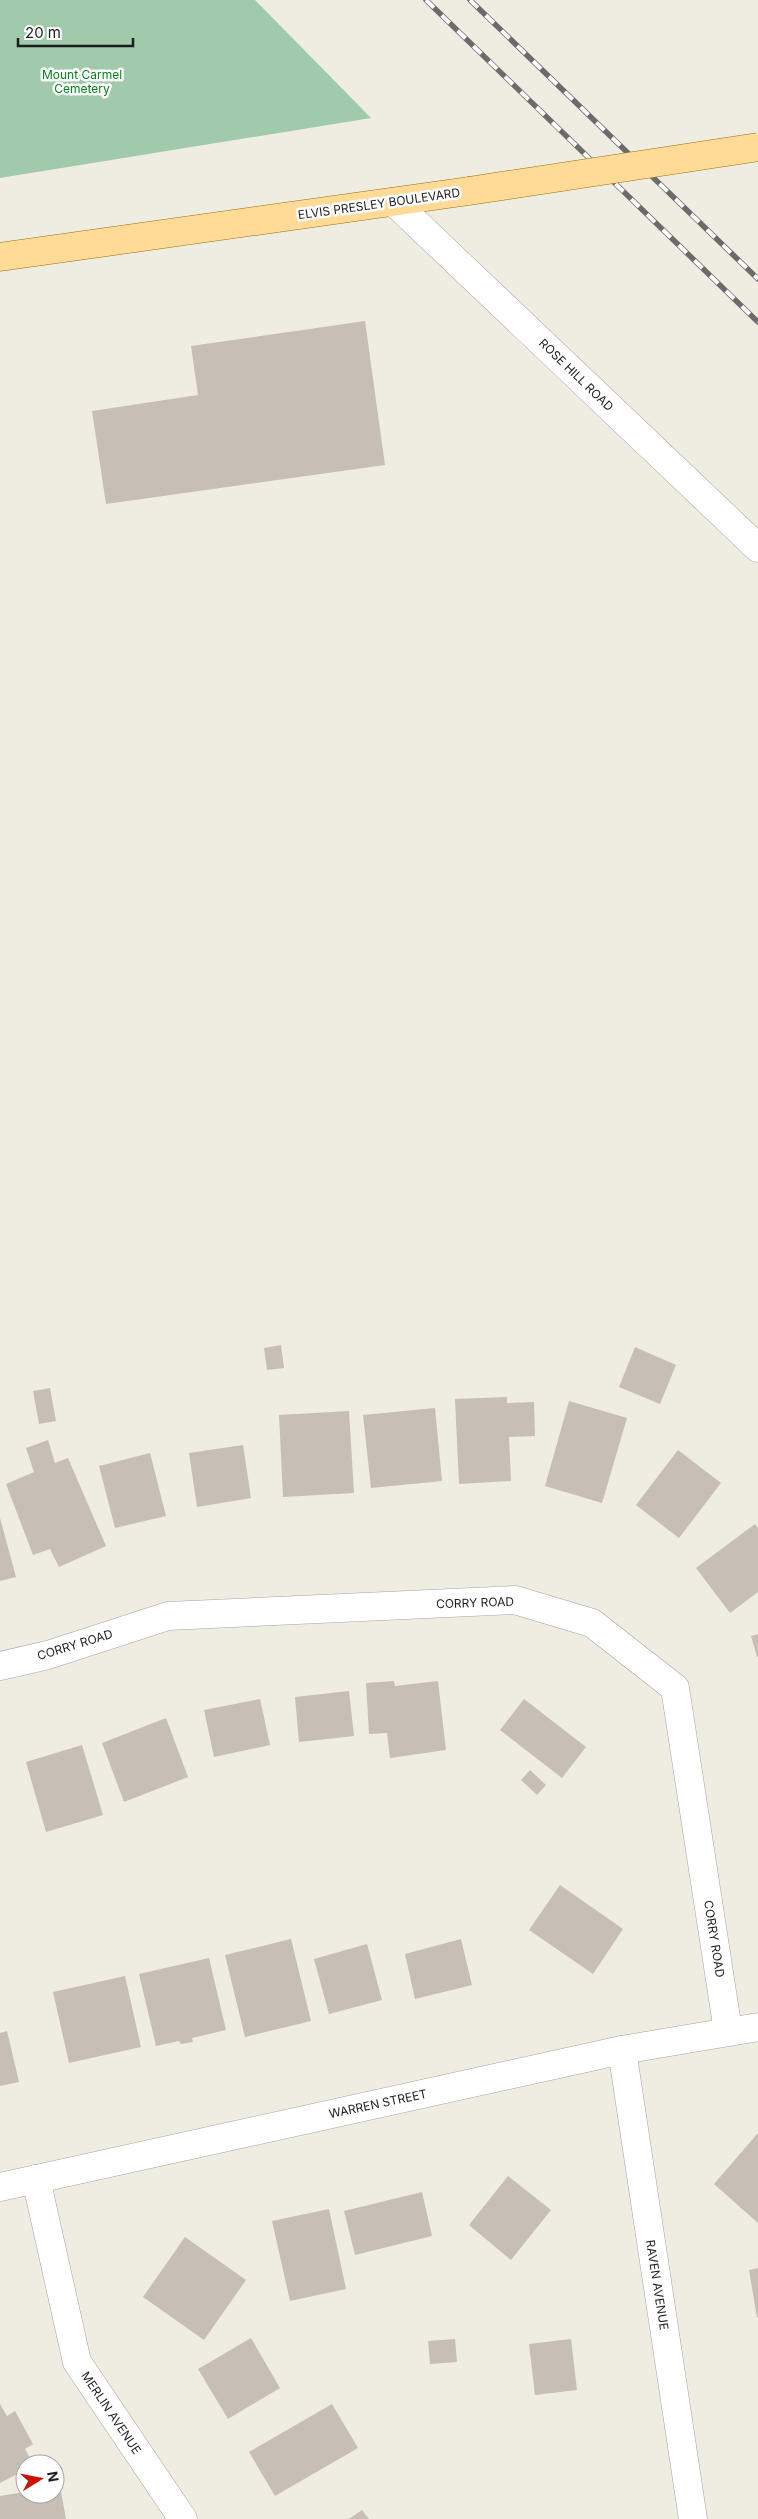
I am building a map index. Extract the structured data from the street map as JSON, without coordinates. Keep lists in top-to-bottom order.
{
  "streets": {
    "main road": ["ELVIS PRESLEY BOULEVARD"],
    "street": [
      "ROSE HILL ROAD",
      "CORRY ROAD",
      "WARREN STREET",
      "RAVEN AVENUE",
      "MERLIN AVENUE"
    ]
  },
  "crossings": [
    ["ELVIS PRESLEY BOULEVARD", "ROSE HILL ROAD"],
    ["CORRY ROAD", "WARREN STREET"],
    ["WARREN STREET", "RAVEN AVENUE"],
    ["WARREN STREET", "MERLIN AVENUE"]
  ],
  "parks": ["Mount Carmel Cemetery"],
  "scale_bar": "20 m",
  "north": "right"
}
